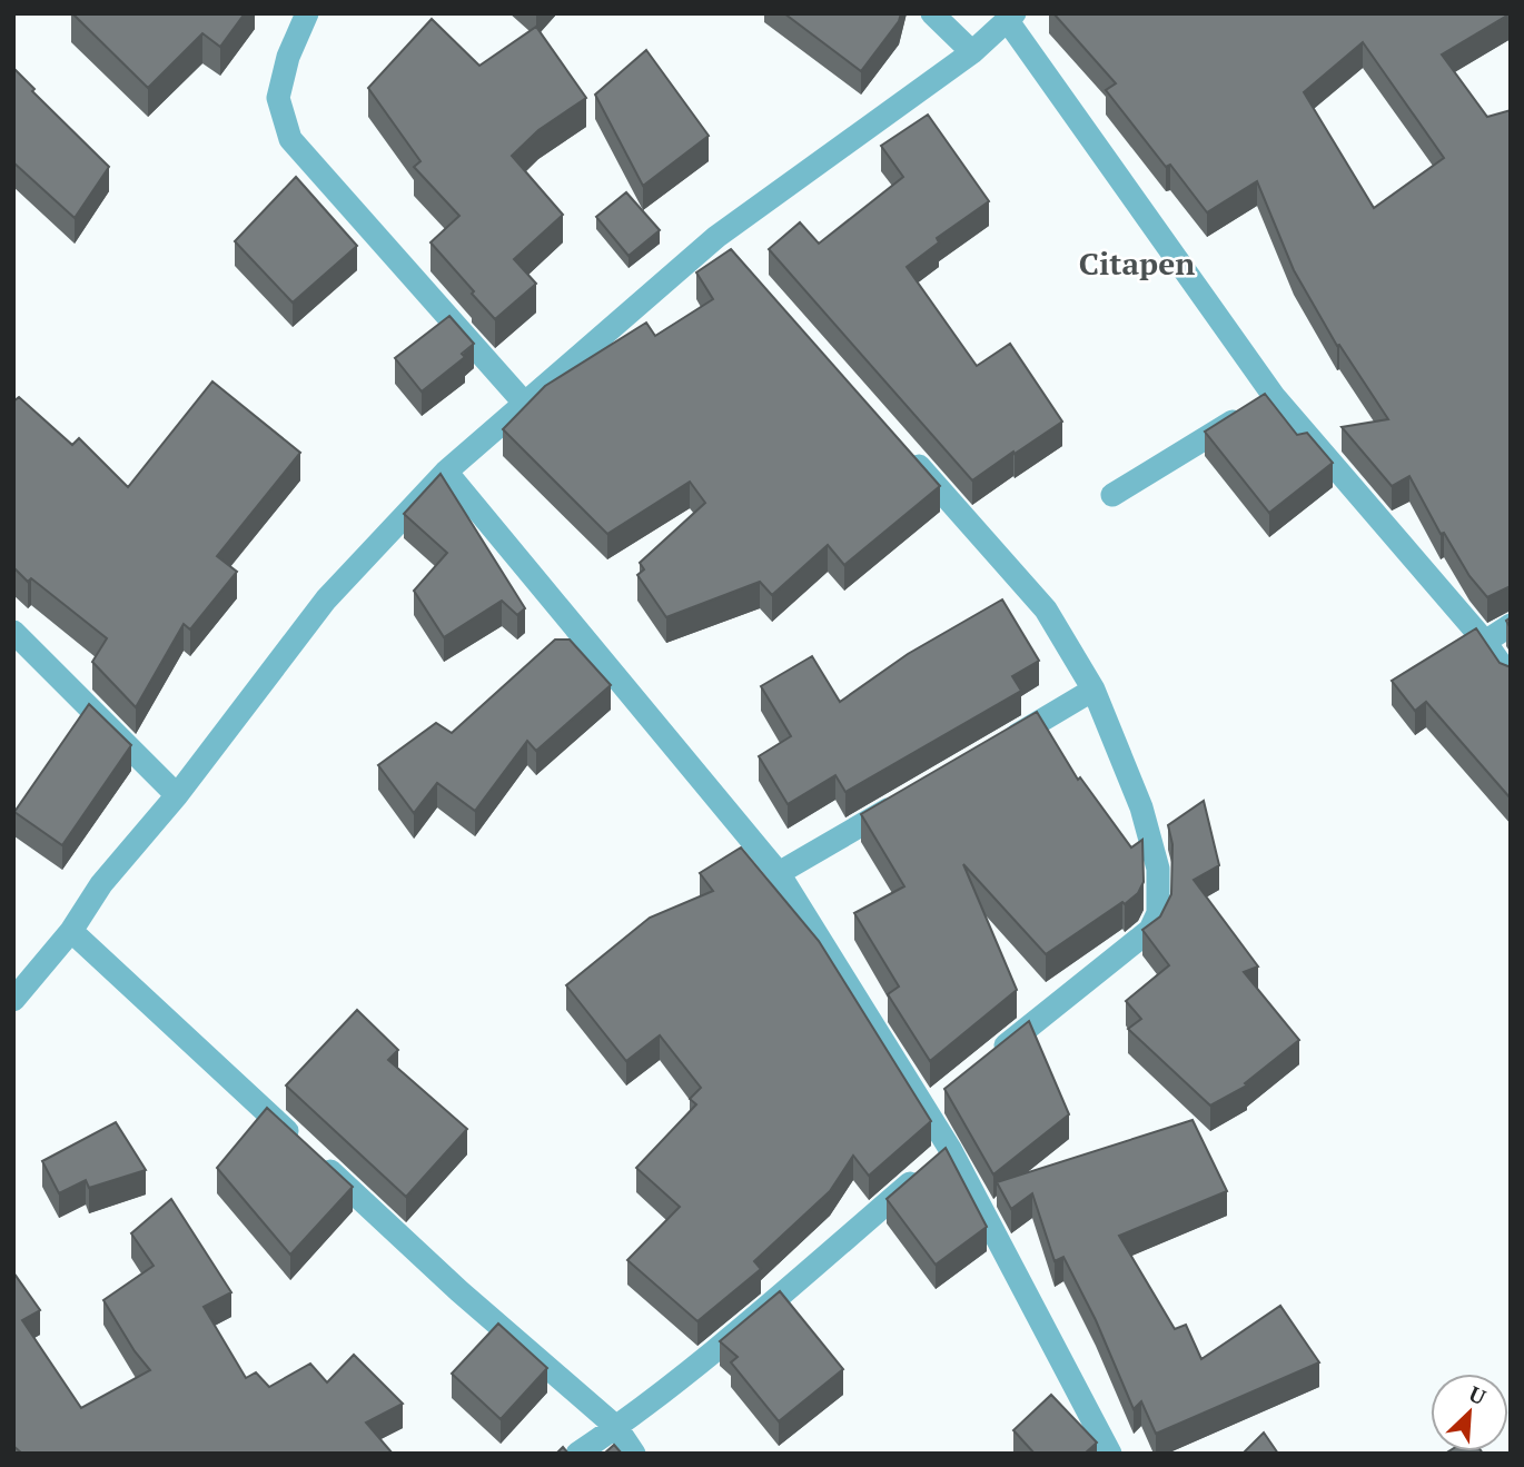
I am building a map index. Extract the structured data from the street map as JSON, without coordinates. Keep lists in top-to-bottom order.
{
  "districts": ["Citapen"],
  "north": "top right"
}
